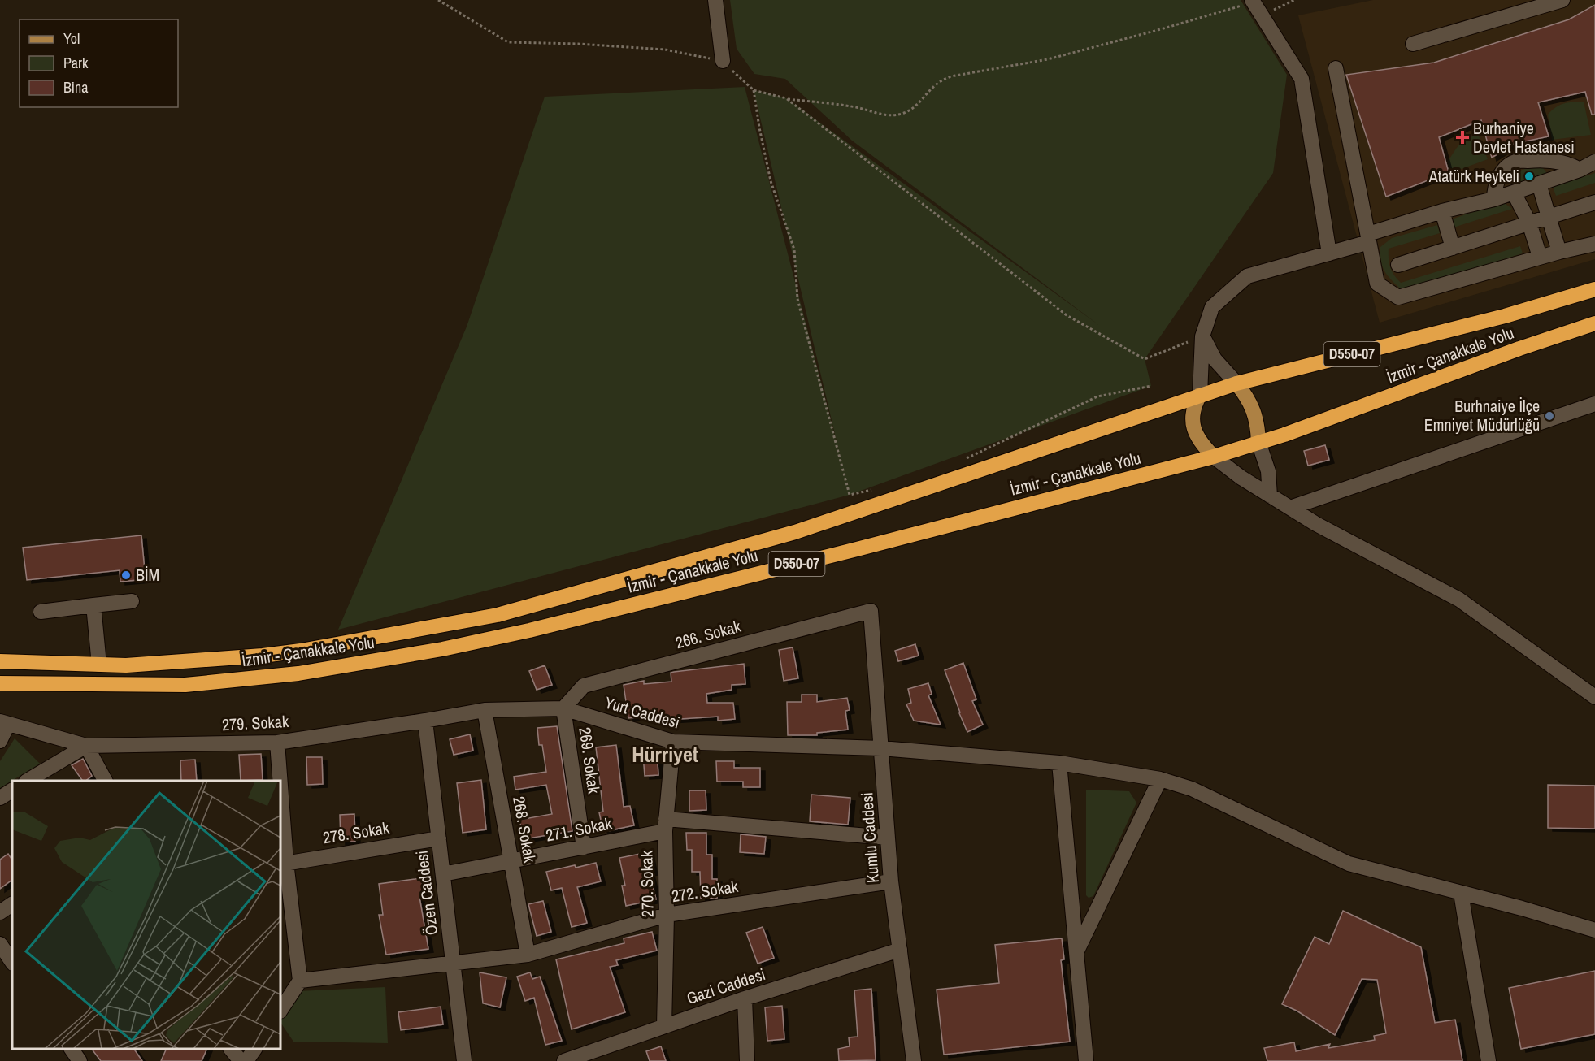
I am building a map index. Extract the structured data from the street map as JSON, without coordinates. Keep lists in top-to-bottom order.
{
  "streets": {
    "highway": ["D550-07", "İzmir - Çanakkale Yolu"],
    "street": [
      "266. Sokak",
      "Yurt Caddesi",
      "279. Sokak",
      "269. Sokak",
      "268. Sokak",
      "271. Sokak",
      "278. Sokak",
      "Kumlu Caddesi",
      "270. Sokak",
      "272. Sokak",
      "Özen Caddesi",
      "Gazi Caddesi"
    ]
  },
  "crossings": [
    ["266. Sokak", "Yurt Caddesi"],
    ["266. Sokak", "269. Sokak"],
    ["266. Sokak", "Kumlu Caddesi"],
    ["Yurt Caddesi", "279. Sokak"],
    ["Yurt Caddesi", "269. Sokak"],
    ["Yurt Caddesi", "268. Sokak"],
    ["Yurt Caddesi", "Kumlu Caddesi"],
    ["Yurt Caddesi", "270. Sokak"],
    ["Yurt Caddesi", "Özen Caddesi"],
    ["279. Sokak", "Özen Caddesi"],
    ["269. Sokak", "271. Sokak"],
    ["268. Sokak", "271. Sokak"],
    ["268. Sokak", "272. Sokak"],
    ["271. Sokak", "Kumlu Caddesi"],
    ["271. Sokak", "270. Sokak"],
    ["271. Sokak", "Özen Caddesi"],
    ["278. Sokak", "Özen Caddesi"],
    ["Kumlu Caddesi", "272. Sokak"],
    ["Kumlu Caddesi", "Gazi Caddesi"],
    ["270. Sokak", "272. Sokak"],
    ["270. Sokak", "Gazi Caddesi"],
    ["272. Sokak", "Özen Caddesi"]
  ],
  "districts": ["Hürriyet"],
  "places": {
    "health": ["Burhaniye Devlet Hastanesi"],
    "other": ["Atatürk Heykeli", "Burhnaiye İlçe Emniyet Müdürlüğü", "BİM"]
  },
  "legend": ["Yol", "Park", "Bina"]
}
